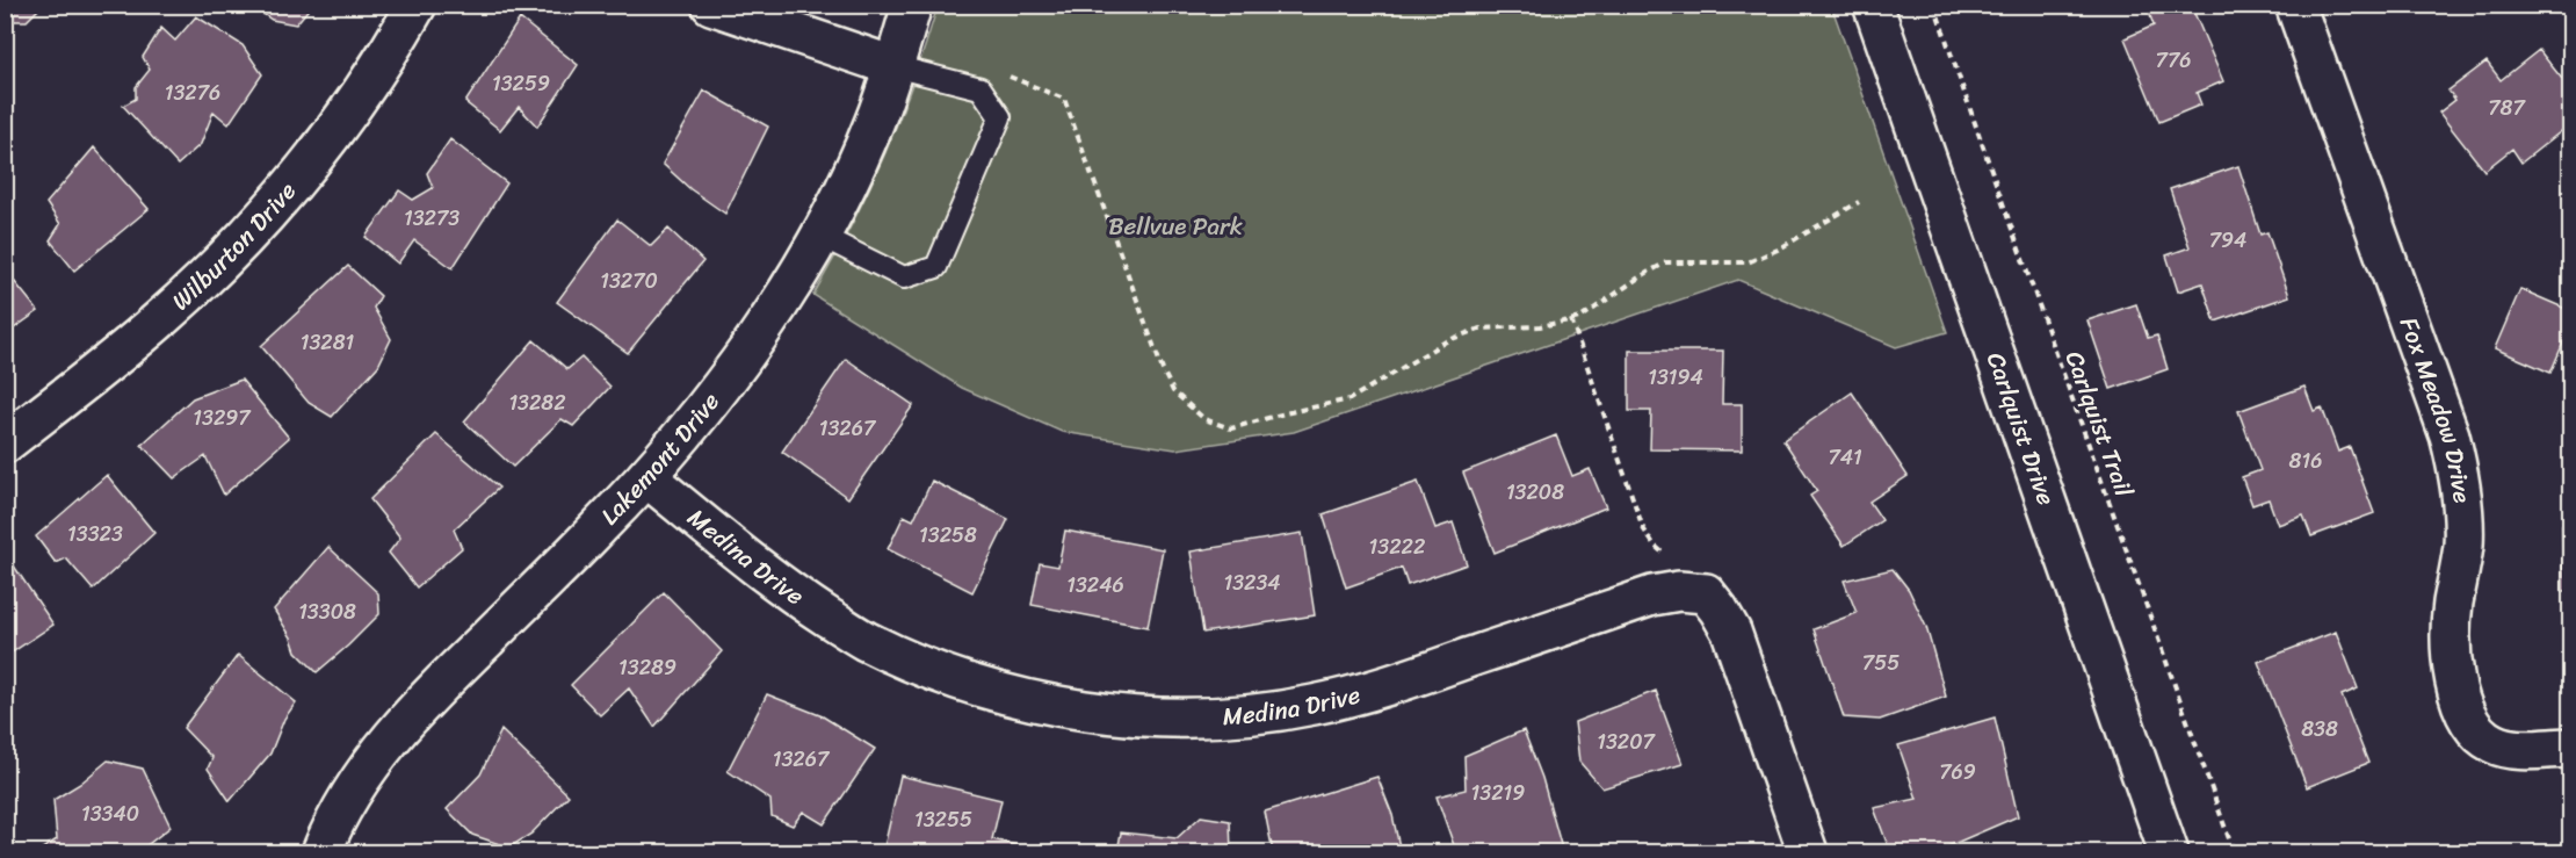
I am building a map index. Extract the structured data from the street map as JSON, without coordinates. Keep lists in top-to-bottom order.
{
  "streets": {
    "street": [
      "Wilburton Drive",
      "Fox Meadow Drive",
      "Carlquist Drive",
      "Lakemont Drive",
      "Medina Drive"
    ],
    "path": ["Carlquist Trail"]
  },
  "crossings": [
    ["Lakemont Drive", "Medina Drive"]
  ],
  "parks": ["Bellvue Park"],
  "house_numbers": [
    "776",
    "13259",
    "13276",
    "787",
    "13273",
    "794",
    "13270",
    "13281",
    "13194",
    "13282",
    "13297",
    "13267",
    "741",
    "816",
    "13208",
    "13323",
    "13258",
    "13222",
    "13234",
    "13246",
    "13308",
    "755",
    "13289",
    "838",
    "13207",
    "13267",
    "769",
    "13219",
    "13340",
    "13255"
  ]
}
